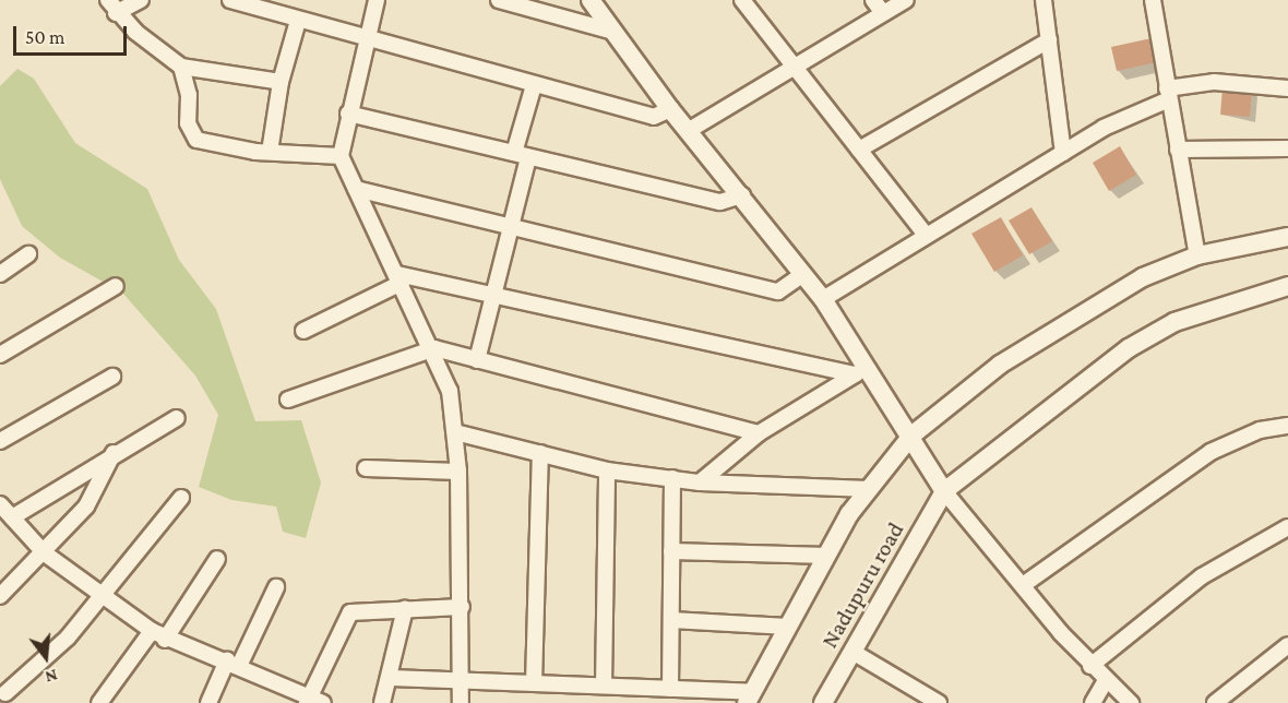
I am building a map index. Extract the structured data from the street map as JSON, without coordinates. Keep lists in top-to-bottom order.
{
  "streets": {
    "street": ["Nadupuru road"]
  },
  "scale_bar": "50 m",
  "north": "bottom"
}
